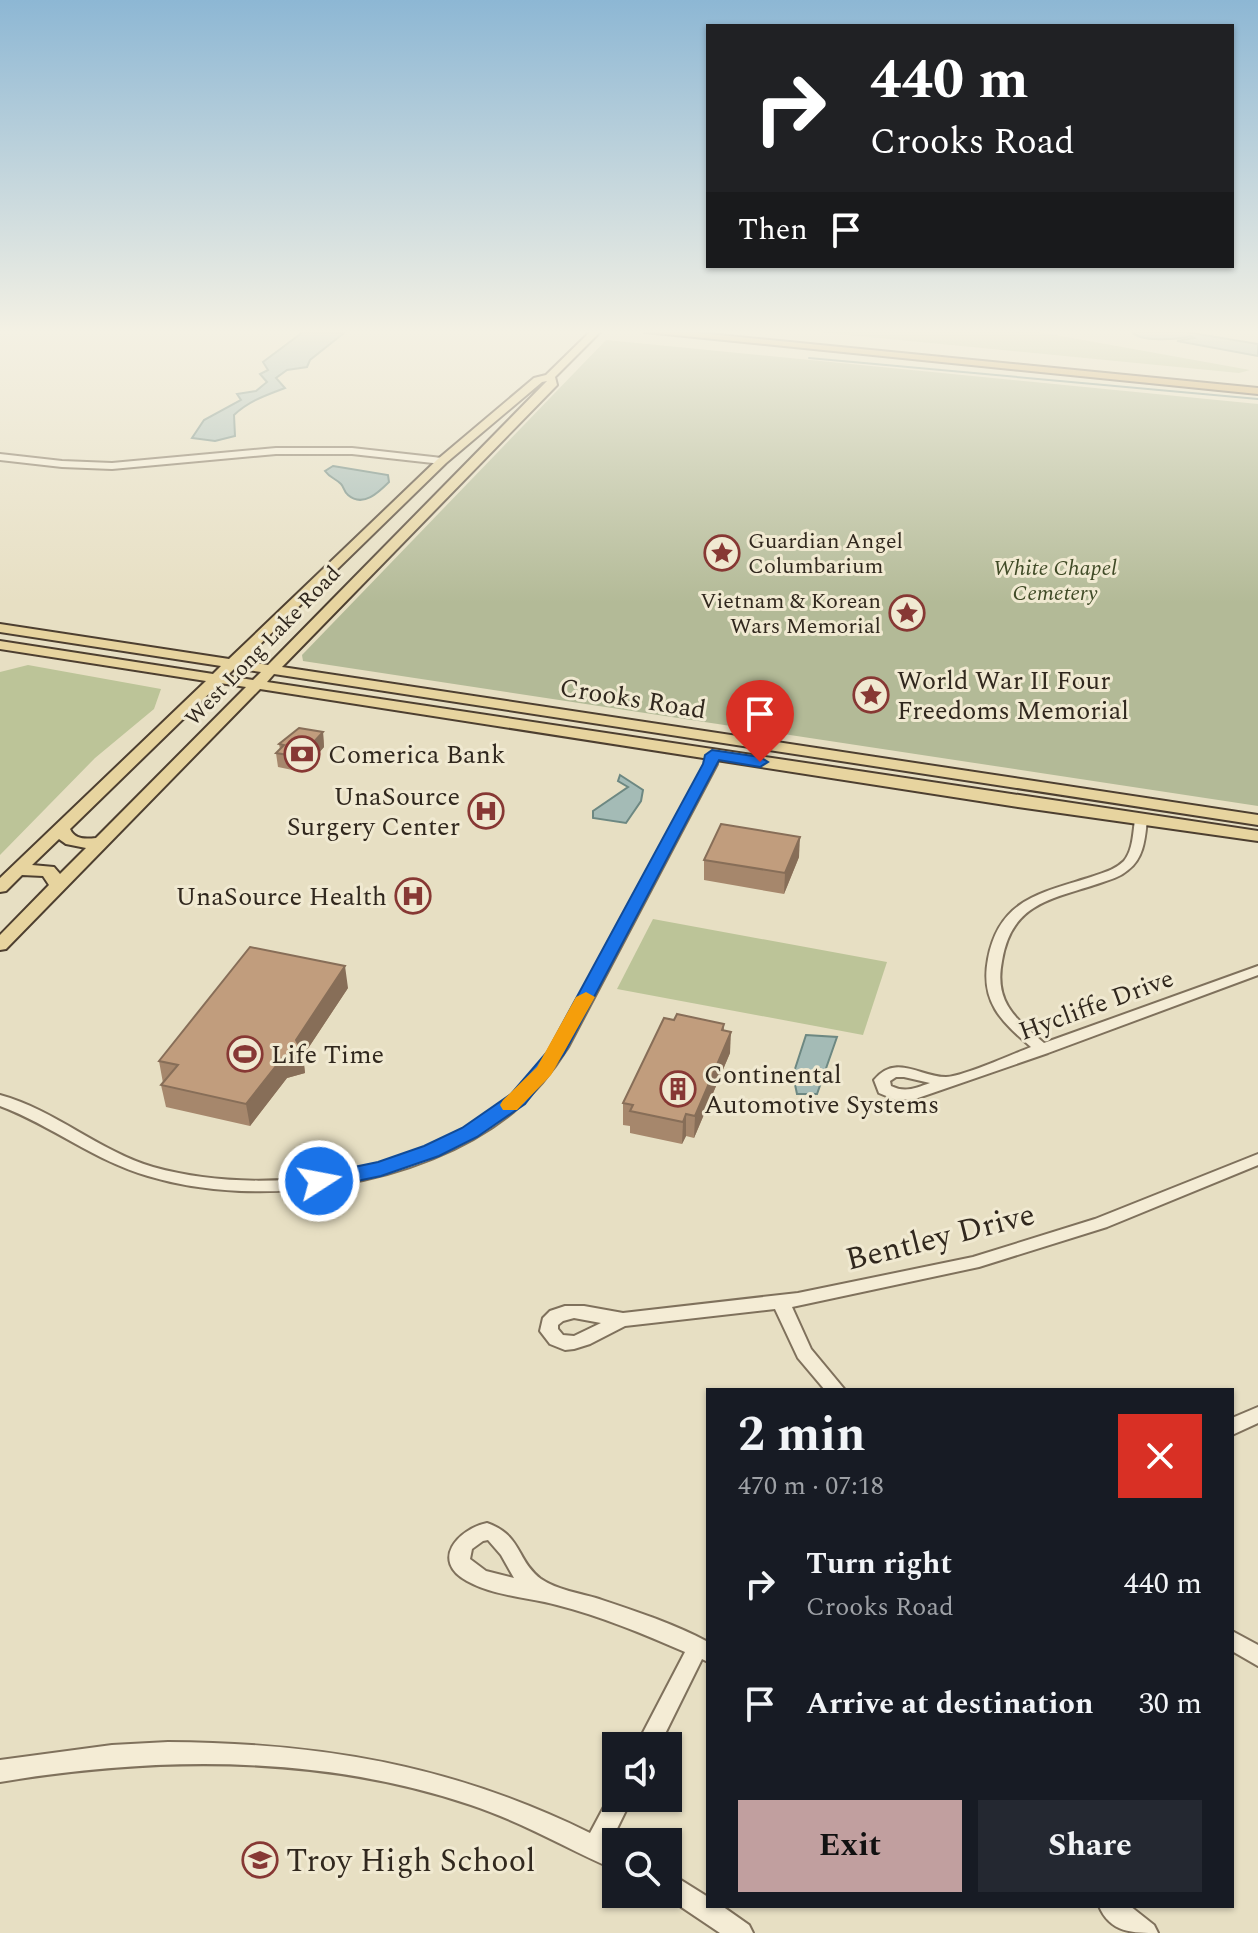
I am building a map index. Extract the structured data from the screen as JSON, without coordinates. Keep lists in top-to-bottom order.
{
  "streets": {
    "main road": ["West Long Lake Road", "Crooks Road"],
    "street": ["Hycliffe Drive", "Bentley Drive"]
  },
  "crossings": [
    ["West Long Lake Road", "Crooks Road"]
  ],
  "parks": ["White Chapel Cemetery"],
  "places": {
    "place": ["Guardian Angel Columbarium", "Vietnam & Korean Wars Memorial", "World War II Four Freedoms Memorial"],
    "bank": ["Comerica Bank"],
    "hospital": ["UnaSource Surgery Center", "UnaSource Health"],
    "sports": ["Life Time"],
    "building": ["Continental Automotive Systems"],
    "school or university": ["Troy High School"]
  },
  "page": {
    "turn": ["440 m", "Crooks Road"],
    "then": "Then",
    "heading": ["2 min", "470 m · 07:18"],
    "list": [
      {
        "name": "Turn right",
        "note": "Crooks Road",
        "value": "440 m"
      },
      {
        "name": "Arrive at destination",
        "value": "30 m"
      }
    ],
    "buttons": ["Exit", "Share"]
  }
}
